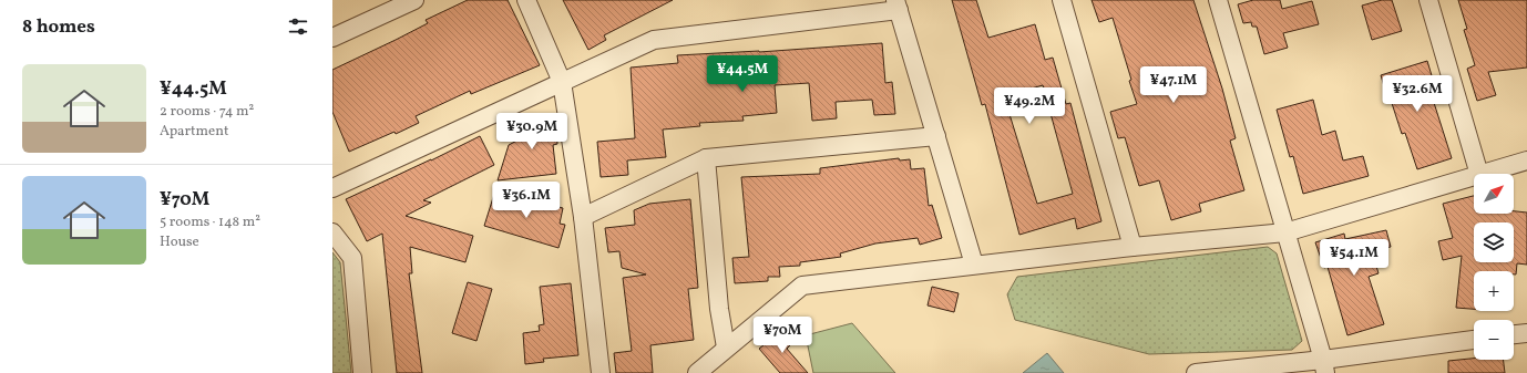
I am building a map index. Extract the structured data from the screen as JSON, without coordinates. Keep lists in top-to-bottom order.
{
  "north": "top right",
  "page": {
    "heading": "8 homes",
    "list": [
      {
        "name": "¥44.5M",
        "note": "2 rooms · 74 m² · Apartment"
      },
      {
        "name": "¥70M",
        "note": "5 rooms · 148 m² · House"
      }
    ],
    "price": [
      "¥44.5M",
      "¥47.1M",
      "¥32.6M",
      "¥49.2M",
      "¥30.9M",
      "¥36.1M",
      "¥54.1M",
      "¥70M"
    ],
    "map_buttons": ["+", "−"]
  }
}
